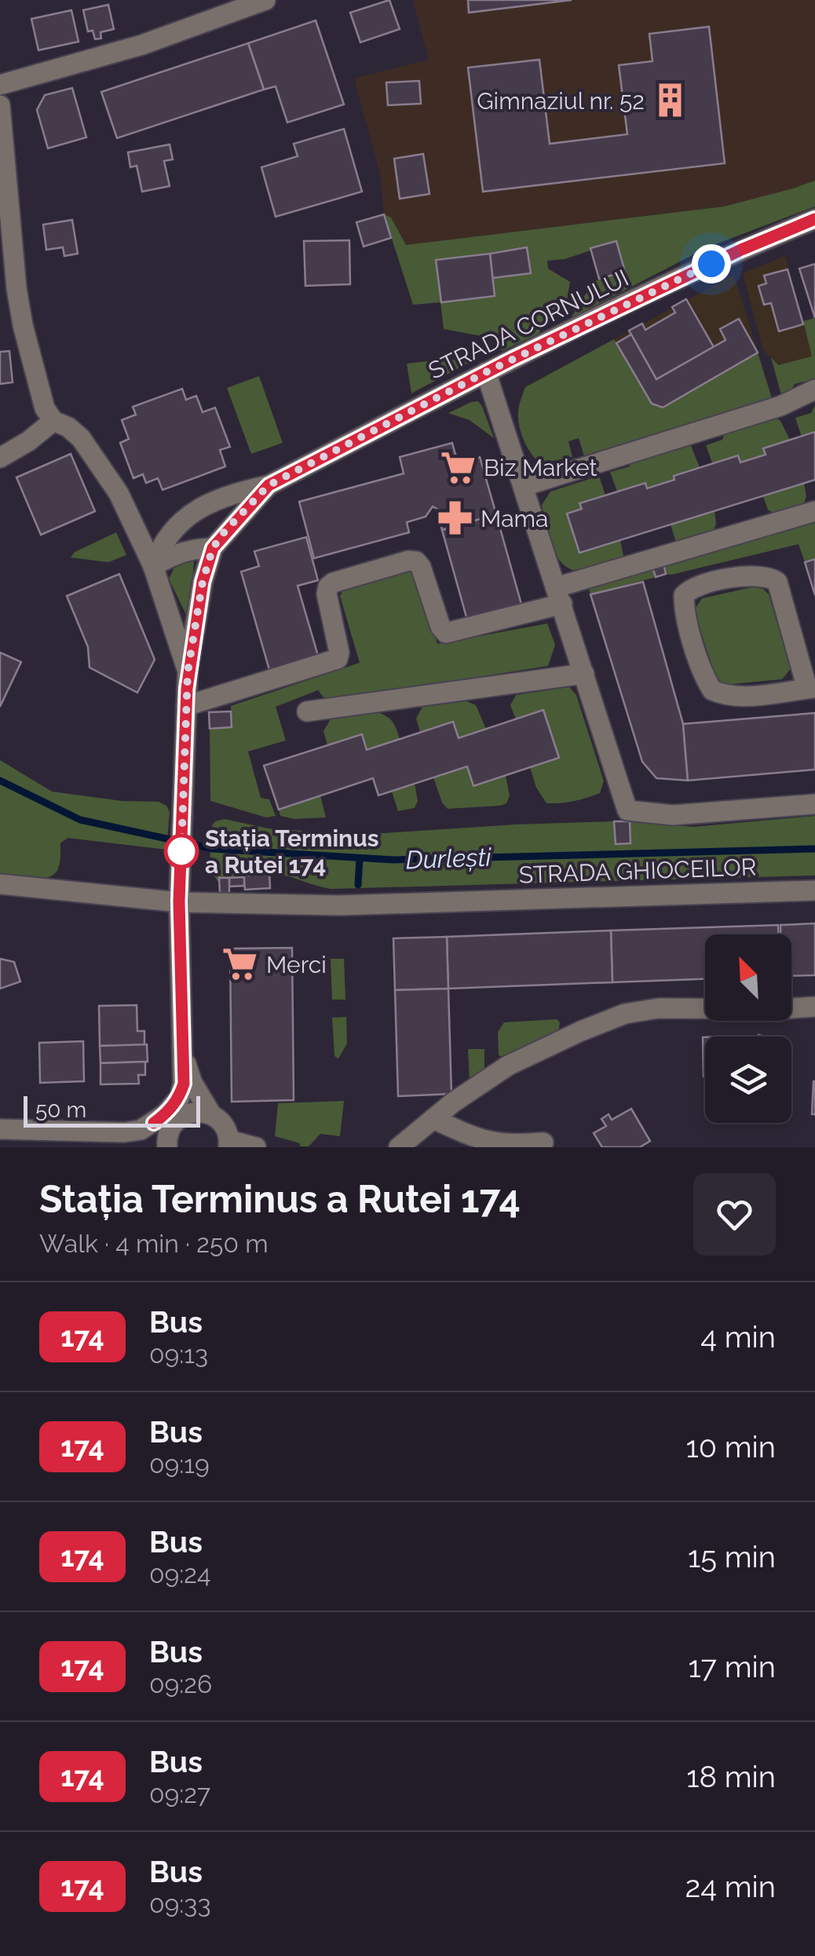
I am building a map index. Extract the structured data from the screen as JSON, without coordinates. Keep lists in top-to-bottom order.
{
  "streets": {
    "street": ["STRADA CORNULUI", "STRADA GHIOCEILOR"]
  },
  "water": ["Durlești"],
  "places": {
    "building": ["Gimnaziul nr. 52"],
    "supermarket": ["Biz Market", "Merci"],
    "pharmacy": ["Mama"],
    "other": ["Stația Terminus a Rutei 174"]
  },
  "lines": ["bus line 174"],
  "scale_bar": "50 m",
  "north": "top left",
  "page": {
    "scale": "50 m",
    "heading": ["Stația Terminus a Rutei 174", "Walk · 4 min · 250 m"],
    "list": [
      {
        "mark": "174",
        "name": "Bus",
        "note": "09:13",
        "value": "4 min"
      },
      {
        "mark": "174",
        "name": "Bus",
        "note": "09:19",
        "value": "10 min"
      },
      {
        "mark": "174",
        "name": "Bus",
        "note": "09:24",
        "value": "15 min"
      },
      {
        "mark": "174",
        "name": "Bus",
        "note": "09:26",
        "value": "17 min"
      },
      {
        "mark": "174",
        "name": "Bus",
        "note": "09:27",
        "value": "18 min"
      },
      {
        "mark": "174",
        "name": "Bus",
        "note": "09:33",
        "value": "24 min"
      }
    ]
  }
}
